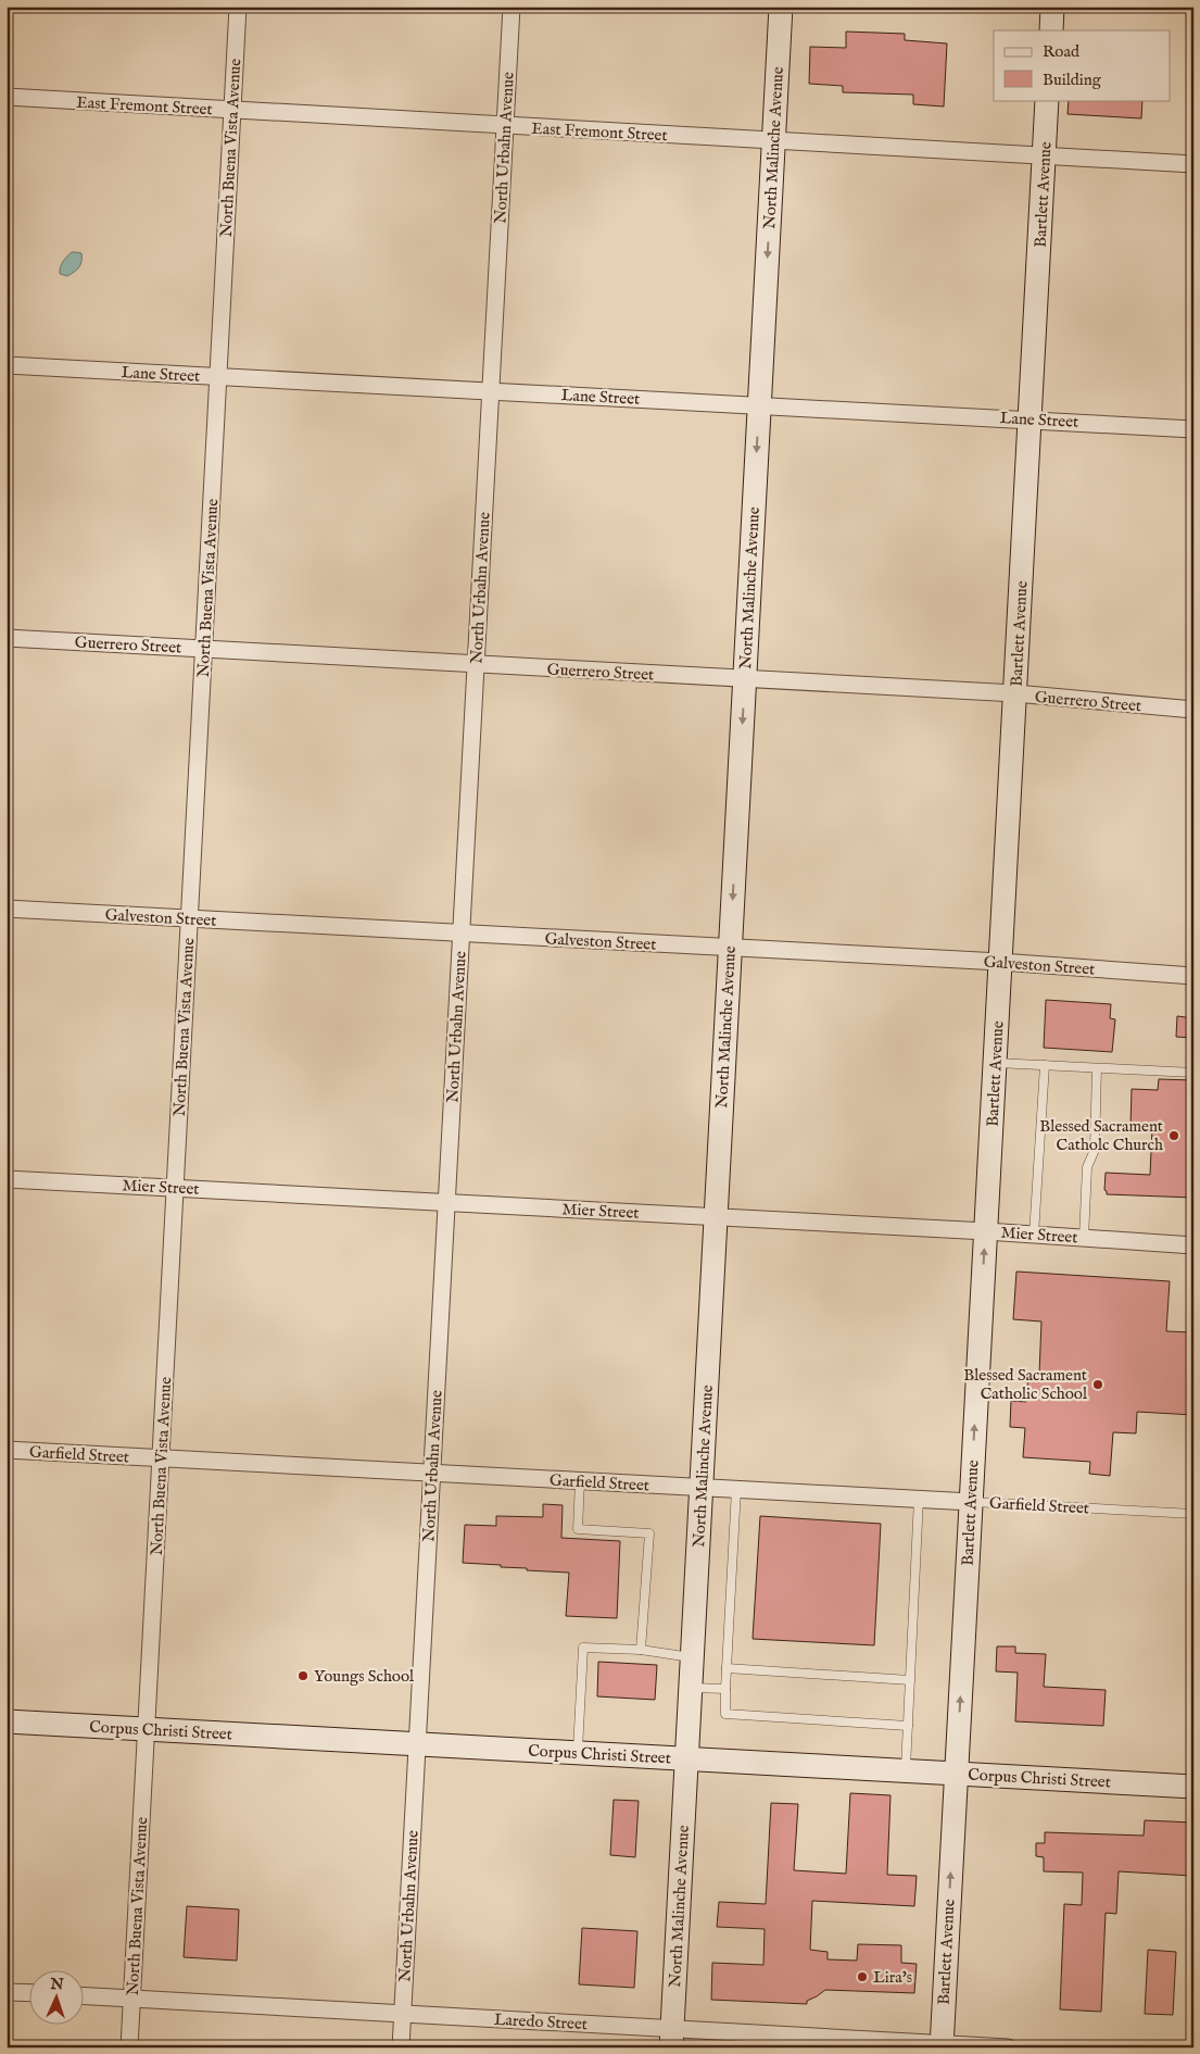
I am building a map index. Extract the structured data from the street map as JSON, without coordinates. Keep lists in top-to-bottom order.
{
  "streets": {
    "main road": ["North Malinche Avenue", "Bartlett Avenue", "Corpus Christi Street"],
    "street": [
      "East Fremont Street",
      "North Buena Vista Avenue",
      "North Urbahn Avenue",
      "Lane Street",
      "Guerrero Street",
      "Galveston Street",
      "Mier Street",
      "Garfield Street",
      "Laredo Street"
    ]
  },
  "crossings": [
    ["East Fremont Street", "North Buena Vista Avenue"],
    ["East Fremont Street", "North Urbahn Avenue"],
    ["East Fremont Street", "North Malinche Avenue"],
    ["East Fremont Street", "Bartlett Avenue"],
    ["North Buena Vista Avenue", "Lane Street"],
    ["North Buena Vista Avenue", "Guerrero Street"],
    ["North Buena Vista Avenue", "Galveston Street"],
    ["North Buena Vista Avenue", "Mier Street"],
    ["North Buena Vista Avenue", "Garfield Street"],
    ["North Buena Vista Avenue", "Corpus Christi Street"],
    ["North Buena Vista Avenue", "Laredo Street"],
    ["North Urbahn Avenue", "Lane Street"],
    ["North Urbahn Avenue", "Guerrero Street"],
    ["North Urbahn Avenue", "Galveston Street"],
    ["North Urbahn Avenue", "Mier Street"],
    ["North Urbahn Avenue", "Garfield Street"],
    ["North Urbahn Avenue", "Corpus Christi Street"],
    ["North Urbahn Avenue", "Laredo Street"],
    ["North Malinche Avenue", "Lane Street"],
    ["North Malinche Avenue", "Guerrero Street"],
    ["North Malinche Avenue", "Galveston Street"],
    ["North Malinche Avenue", "Mier Street"],
    ["North Malinche Avenue", "Garfield Street"],
    ["North Malinche Avenue", "Corpus Christi Street"],
    ["North Malinche Avenue", "Laredo Street"],
    ["Bartlett Avenue", "Lane Street"],
    ["Bartlett Avenue", "Guerrero Street"],
    ["Bartlett Avenue", "Galveston Street"],
    ["Bartlett Avenue", "Mier Street"],
    ["Bartlett Avenue", "Garfield Street"],
    ["Bartlett Avenue", "Corpus Christi Street"],
    ["Bartlett Avenue", "Laredo Street"]
  ],
  "one_way": ["North Malinche Avenue", "Bartlett Avenue"],
  "places": [
    "Blessed Sacrament Catholc Church",
    "Blessed Sacrament Catholic School",
    "Youngs School",
    "Lira's"
  ],
  "legend": ["Road", "Building"],
  "north": "top"
}
